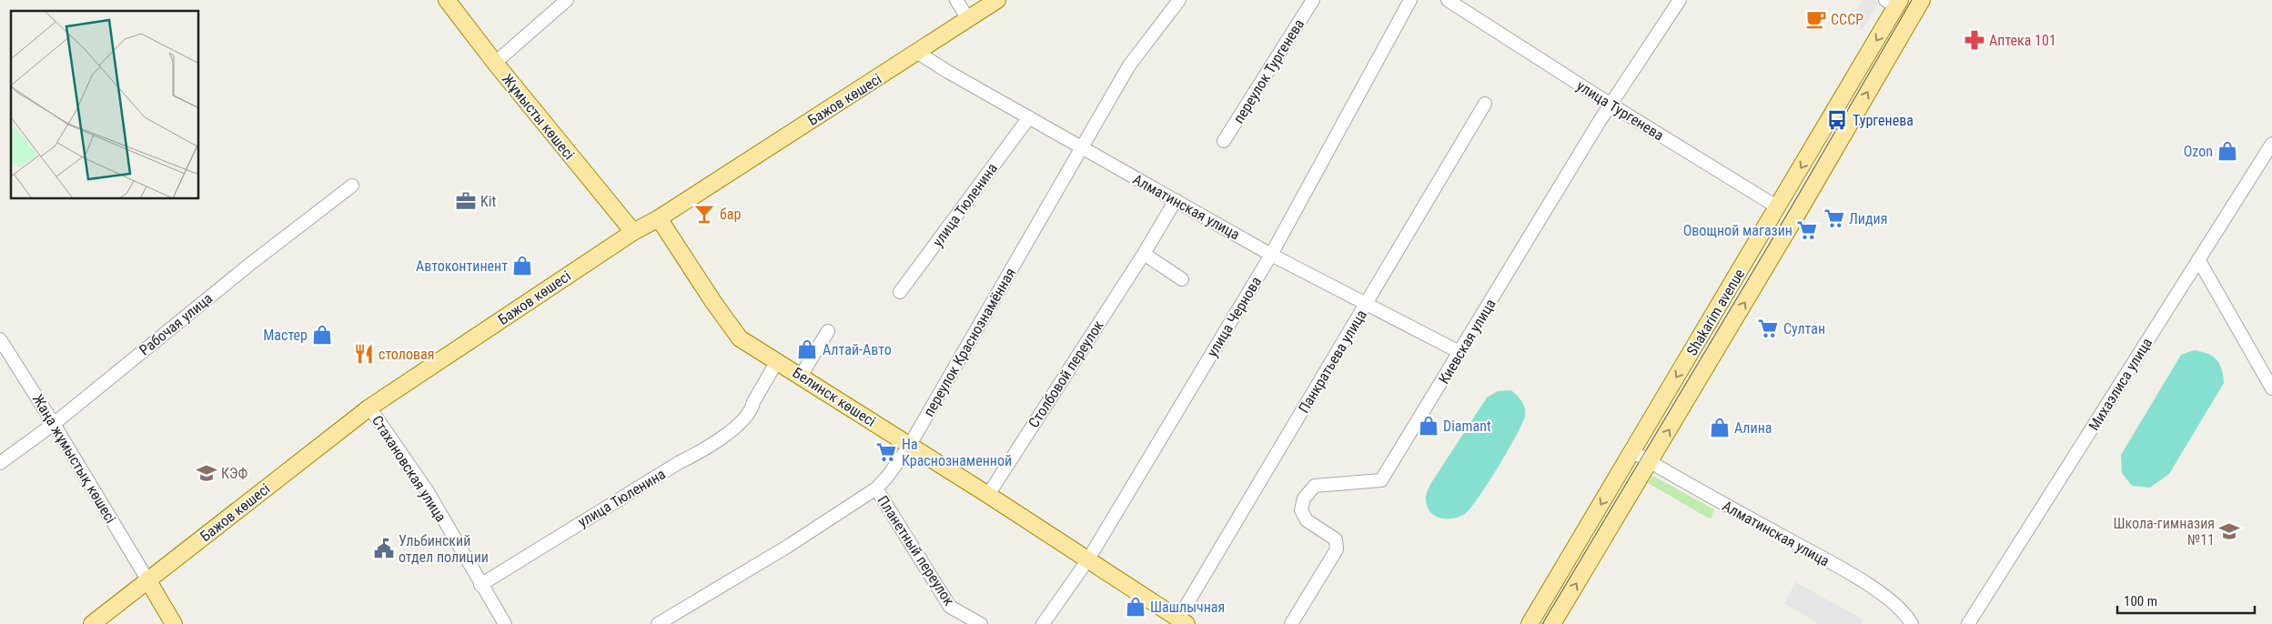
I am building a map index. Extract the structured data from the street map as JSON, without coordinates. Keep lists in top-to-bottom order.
{
  "streets": {
    "main road": [
      "Бажов көшесі",
      "улица Тургенева",
      "Жұмысты көшесі",
      "Shakarim avenue",
      "Белинск көшесі"
    ],
    "street": [
      "переулок Тургенева",
      "улица Тюленина",
      "Алматинская улица",
      "улица Чернова",
      "Рабочая улица",
      "Киевская улица",
      "переулок Краснознамённая",
      "Панкратьева улица",
      "Столбовой переулок",
      "Михаэлиса улица",
      "Жаңа жұмыстық көшесі",
      "Стахановская улица",
      "Планетный переулок"
    ]
  },
  "crossings": [
    ["Бажов көшесі", "Жұмысты көшесі"],
    ["Бажов көшесі", "Алматинская улица"],
    ["Бажов көшесі", "Белинск көшесі"],
    ["Бажов көшесі", "Жаңа жұмыстық көшесі"],
    ["Бажов көшесі", "Стахановская улица"],
    ["улица Тургенева", "Shakarim avenue"],
    ["улица Тургенева", "Киевская улица"],
    ["улица Тюленина", "Алматинская улица"],
    ["улица Тюленина", "Белинск көшесі"],
    ["улица Тюленина", "Стахановская улица"],
    ["Алматинская улица", "Shakarim avenue"],
    ["Алматинская улица", "улица Чернова"],
    ["Алматинская улица", "Киевская улица"],
    ["Алматинская улица", "переулок Краснознамённая"],
    ["Алматинская улица", "Панкратьева улица"],
    ["Алматинская улица", "Столбовой переулок"],
    ["улица Чернова", "Белинск көшесі"],
    ["Рабочая улица", "Жаңа жұмыстық көшесі"],
    ["переулок Краснознамённая", "Белинск көшесі"],
    ["переулок Краснознамённая", "Планетный переулок"],
    ["Панкратьева улица", "Белинск көшесі"],
    ["Столбовой переулок", "Белинск көшесі"]
  ],
  "places": {
    "cafe": ["СССР"],
    "pharmacy": ["Аптека 101"],
    "bus stop": ["Тургенева"],
    "shop": [
      "Ozon",
      "Автоконтинент",
      "Мастер",
      "Алтай-Авто",
      "Diamant",
      "Алина",
      "Шашлычная"
    ],
    "office": ["Kit"],
    "bar": ["бар"],
    "supermarket": [
      "Лидия",
      "Овощной магазин",
      "Султан",
      "На Краснознаменной"
    ],
    "restaurant": ["столовая"],
    "school or university": ["КЭФ", "Школа-гимназия №11"],
    "public building": ["Ульбинский отдел полиции"]
  },
  "scale_bar": "100 m"
}
